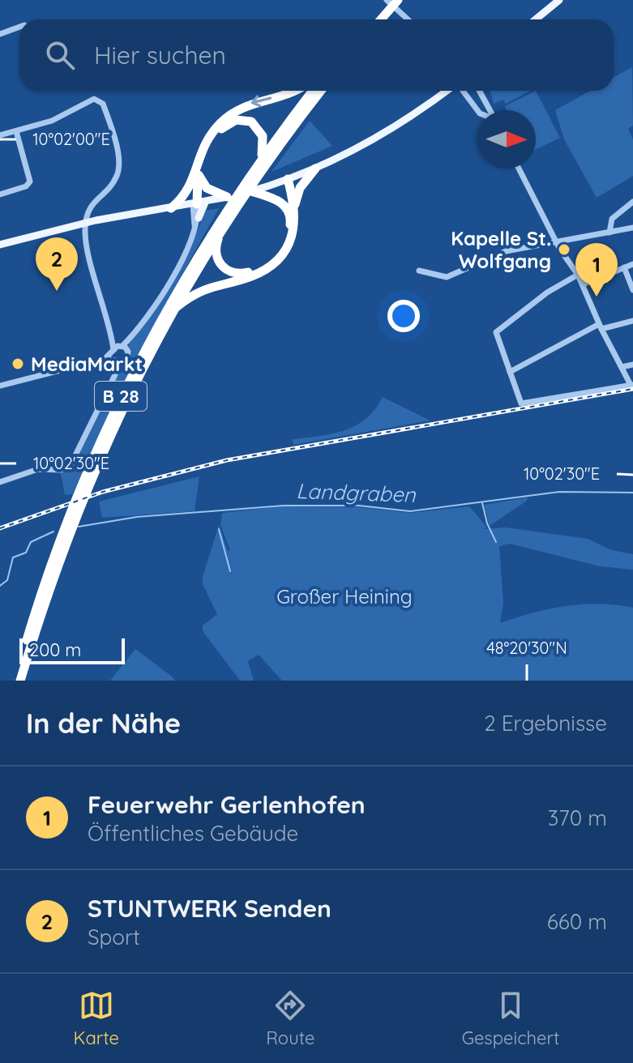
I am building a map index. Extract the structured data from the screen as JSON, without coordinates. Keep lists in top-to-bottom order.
{
  "streets": {
    "highway": ["B 28"]
  },
  "water": ["Landgraben"],
  "parks": ["Großer Heining"],
  "places": ["Kapelle St. Wolfgang", "MediaMarkt"],
  "scale_bar": "200 m",
  "north": "right",
  "page": {
    "search": "Hier suchen",
    "pins": ["2", "1"],
    "scale": "200 m",
    "heading": ["In der Nähe", "2 Ergebnisse"],
    "list": [
      {
        "mark": "1",
        "name": "Feuerwehr Gerlenhofen",
        "note": "Öffentliches Gebäude",
        "value": "370 m"
      },
      {
        "mark": "2",
        "name": "STUNTWERK Senden",
        "note": "Sport",
        "value": "660 m"
      }
    ],
    "nav": ["Karte", "Route", "Gespeichert"]
  },
  "coordinates": ["10°02'00\"E", "10°02'30\"E", "48°20'30\"N"]
}
